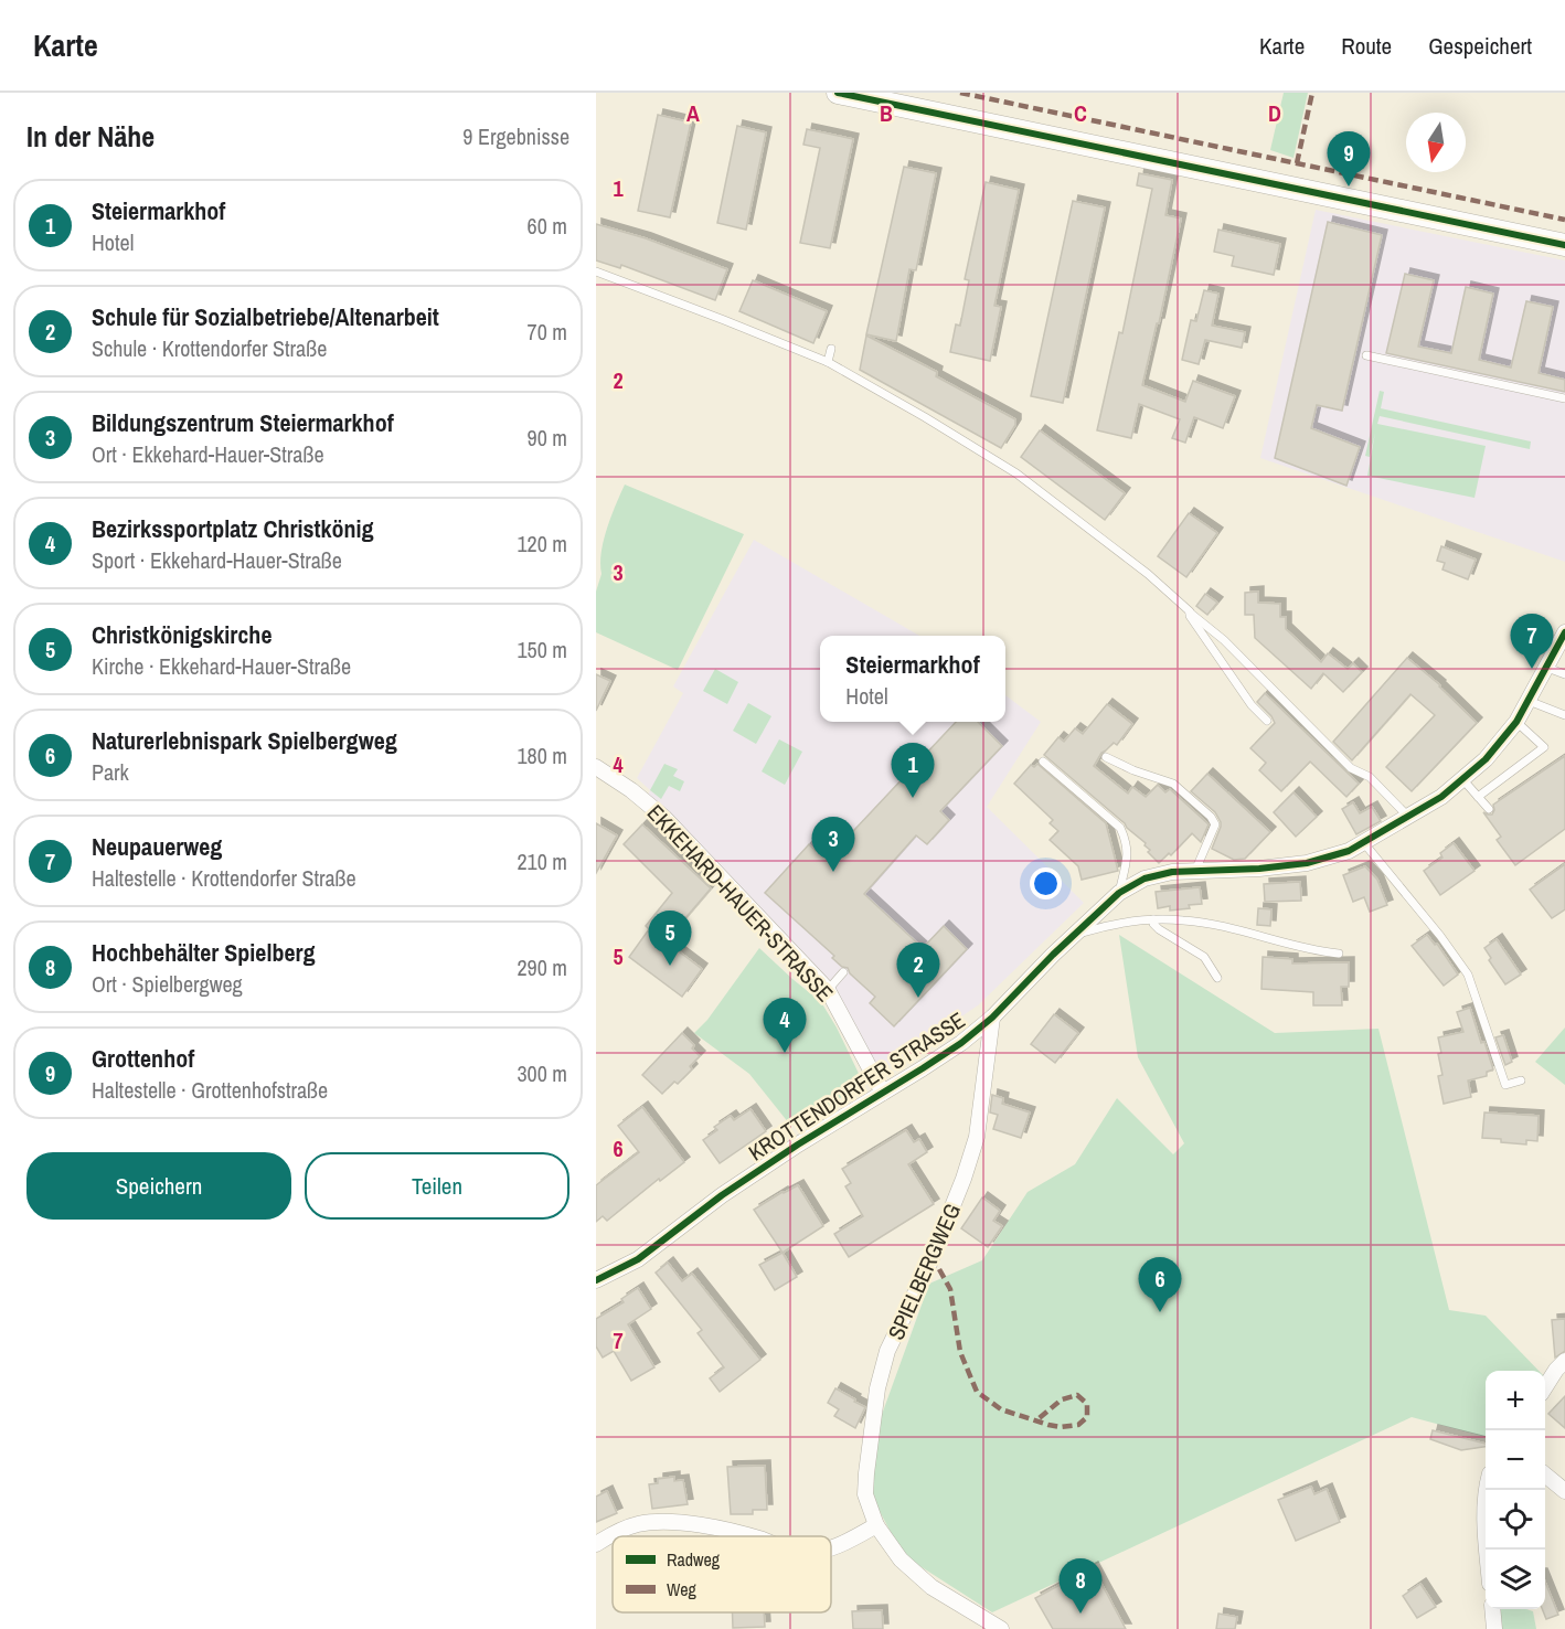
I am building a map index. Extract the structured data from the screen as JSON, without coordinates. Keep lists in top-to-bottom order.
{
  "streets": {
    "street": ["EKKEHARD-HAUER-STRASSE", "KROTTENDORFER STRASSE", "SPIELBERGWEG"]
  },
  "crossings": [
    ["EKKEHARD-HAUER-STRASSE", "KROTTENDORFER STRASSE"],
    ["KROTTENDORFER STRASSE", "SPIELBERGWEG"]
  ],
  "legend": ["Radweg", "Weg"],
  "north": "bottom",
  "page": {
    "header": "Karte",
    "nav": ["Karte", "Route", "Gespeichert"],
    "heading": ["In der Nähe", "9 Ergebnisse"],
    "pins": [
      "9",
      "7",
      "1",
      "3",
      "5",
      "2",
      "4",
      "6",
      "8"
    ],
    "list": [
      {
        "mark": "1",
        "name": "Steiermarkhof",
        "note": "Hotel",
        "value": "60 m"
      },
      {
        "mark": "2",
        "name": "Schule für Sozialbetriebe/Altenarbeit",
        "note": "Schule · Krottendorfer Straße",
        "value": "70 m"
      },
      {
        "mark": "3",
        "name": "Bildungszentrum Steiermarkhof",
        "note": "Ort · Ekkehard-Hauer-Straße",
        "value": "90 m"
      },
      {
        "mark": "4",
        "name": "Bezirkssportplatz Christkönig",
        "note": "Sport · Ekkehard-Hauer-Straße",
        "value": "120 m"
      },
      {
        "mark": "5",
        "name": "Christkönigskirche",
        "note": "Kirche · Ekkehard-Hauer-Straße",
        "value": "150 m"
      },
      {
        "mark": "6",
        "name": "Naturerlebnispark Spielbergweg",
        "note": "Park",
        "value": "180 m"
      },
      {
        "mark": "7",
        "name": "Neupauerweg",
        "note": "Haltestelle · Krottendorfer Straße",
        "value": "210 m"
      },
      {
        "mark": "8",
        "name": "Hochbehälter Spielberg",
        "note": "Ort · Spielbergweg",
        "value": "290 m"
      },
      {
        "mark": "9",
        "name": "Grottenhof",
        "note": "Haltestelle · Grottenhofstraße",
        "value": "300 m"
      }
    ],
    "popup": ["Steiermarkhof", "Hotel"],
    "buttons": ["Speichern", "Teilen"],
    "map_buttons": ["+", "−"]
  },
  "grid": {
    "columns": [
      "A",
      "B",
      "C",
      "D"
    ],
    "rows": [
      "1",
      "2",
      "3",
      "4",
      "5",
      "6",
      "7"
    ]
  }
}
